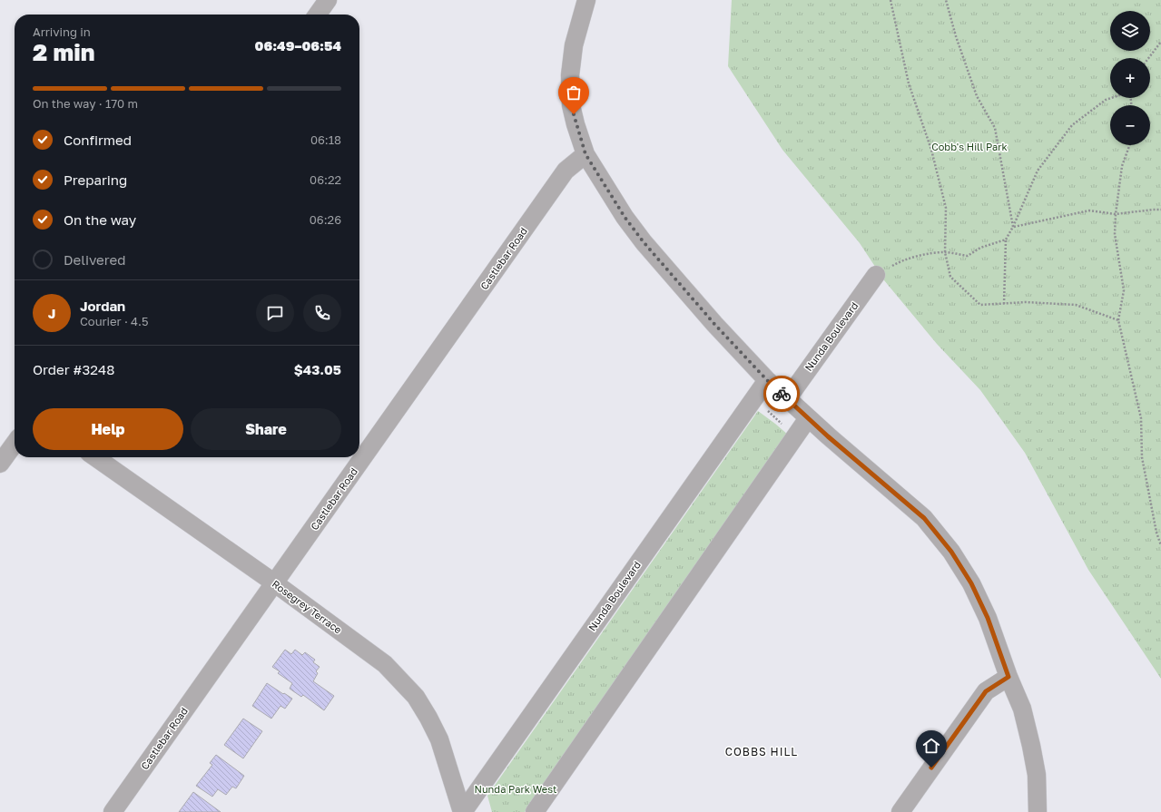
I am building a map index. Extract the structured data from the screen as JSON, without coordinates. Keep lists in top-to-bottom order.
{
  "streets": {
    "street": ["Castlebar Road", "Nunda Boulevard", "Rosegrey Terrace"]
  },
  "crossings": [
    ["Castlebar Road", "Rosegrey Terrace"],
    ["Nunda Boulevard", "Rosegrey Terrace"]
  ],
  "districts": ["COBBS HILL"],
  "parks": ["Cobb's Hill Park", "Nunda Park West"],
  "page": {
    "map_buttons": ["+", "−"],
    "heading": ["2 min", "Arriving in", "06:49–06:54"],
    "panel": [
      "Jordan",
      "Courier · 4.5",
      "Order #3248",
      "$43.05"
    ],
    "bar": "On the way · 170 m",
    "list": [
      ["Confirmed", "06:18"],
      ["Preparing", "06:22"],
      ["On the way", "06:26"],
      "Delivered"
    ],
    "round": "J",
    "buttons": ["Help", "Share"]
  }
}
